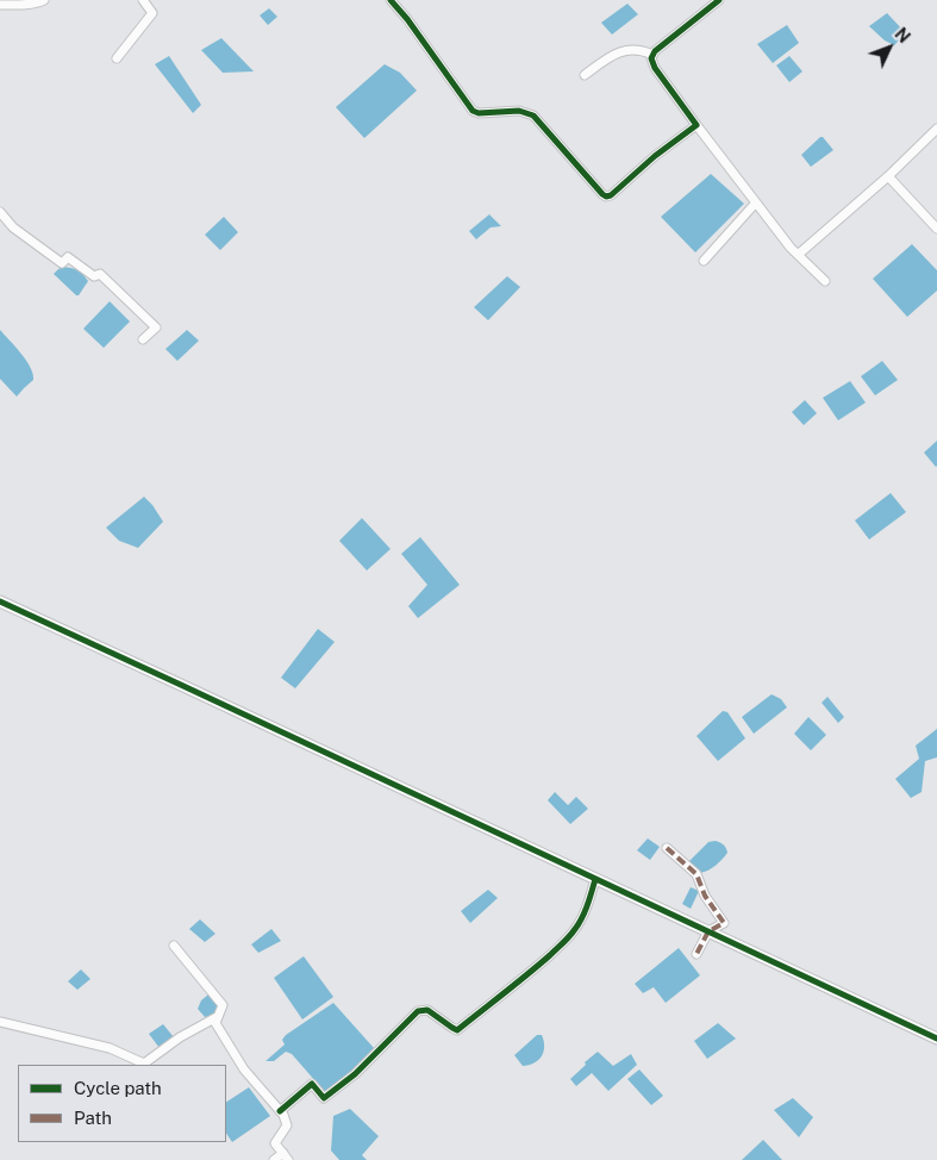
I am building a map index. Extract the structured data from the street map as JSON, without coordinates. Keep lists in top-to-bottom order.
{
  "legend": ["Cycle path", "Path"],
  "north": "top right"
}
